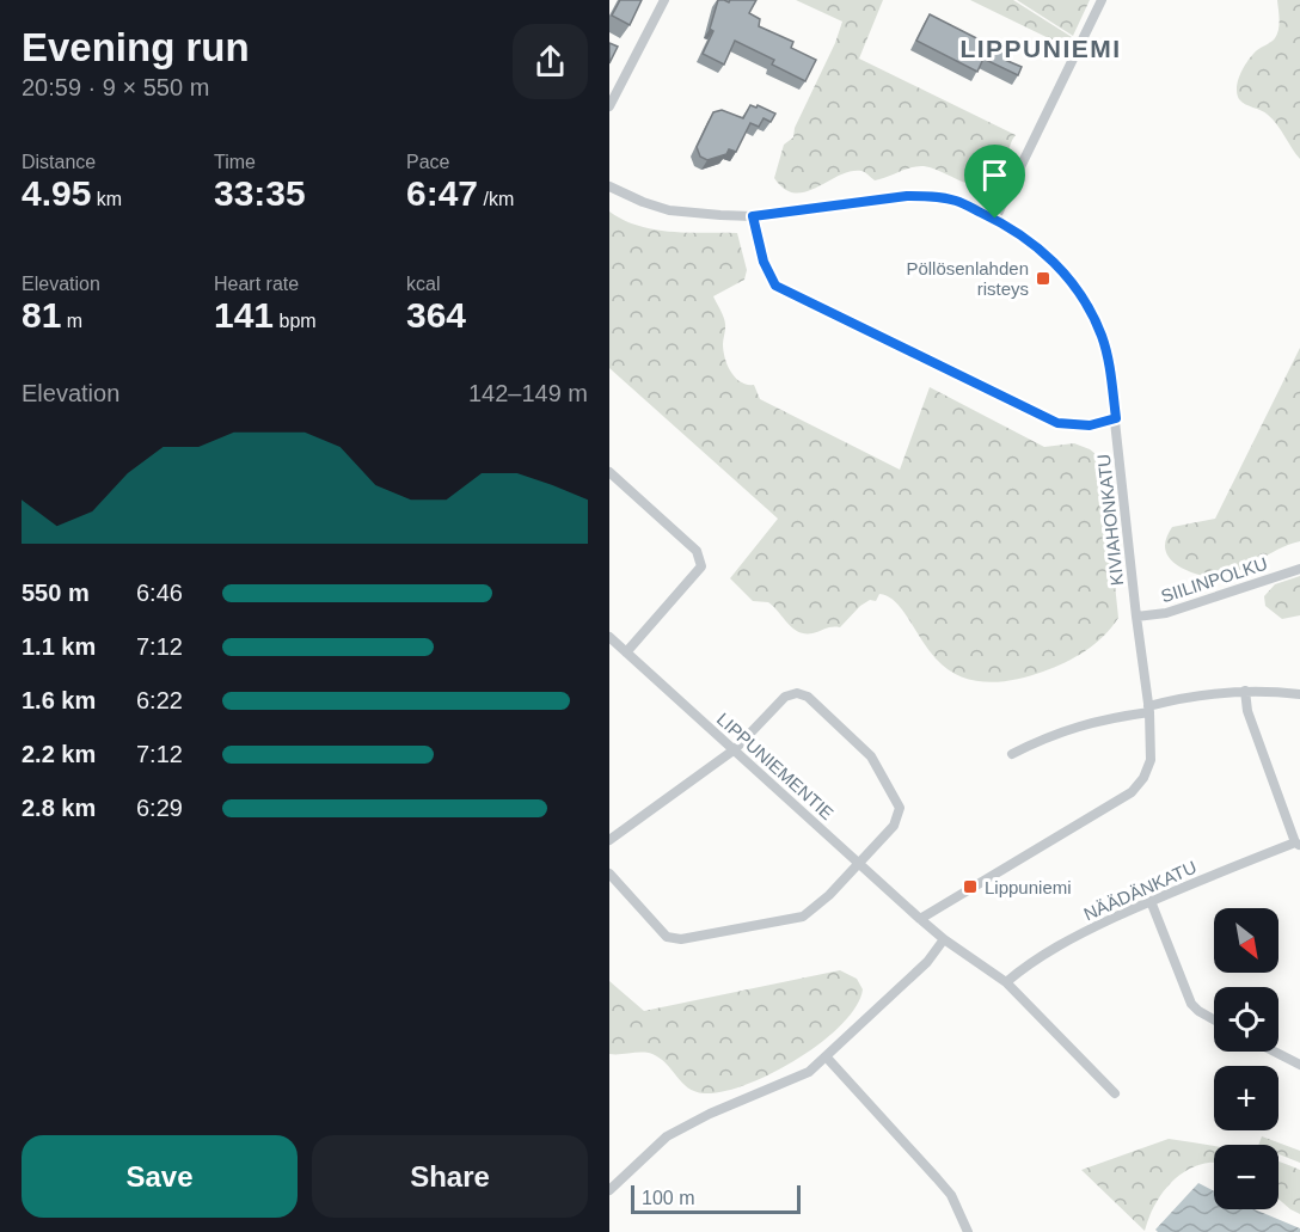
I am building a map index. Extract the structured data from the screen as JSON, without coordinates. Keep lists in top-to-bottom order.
{
  "streets": {
    "street": [
      "KIVIAHONKATU",
      "SIILINPOLKU",
      "LIPPUNIEMENTIE",
      "NÄÄDÄNKATU"
    ]
  },
  "crossings": [
    ["KIVIAHONKATU", "SIILINPOLKU"],
    ["KIVIAHONKATU", "LIPPUNIEMENTIE"],
    ["LIPPUNIEMENTIE", "NÄÄDÄNKATU"]
  ],
  "districts": ["LIPPUNIEMI"],
  "places": {
    "transit": ["Pöllösenlahden risteys", "Lippuniemi"]
  },
  "scale_bar": "100 m",
  "north": "bottom right",
  "page": {
    "heading": ["Evening run", "20:59 · 9 × 550 m"],
    "stats": [
      ["Distance", "4.95 km"],
      ["Time", "33:35"],
      ["Pace", "6:47 /km"],
      ["Elevation", "81 m"],
      ["Heart rate", "141 bpm"],
      ["kcal", "364"]
    ],
    "chart": ["Elevation", "142–149 m"],
    "list": [
      {
        "name": "550 m",
        "note": "6:46"
      },
      {
        "name": "1.1 km",
        "note": "7:12"
      },
      {
        "name": "1.6 km",
        "note": "6:22"
      },
      {
        "name": "2.2 km",
        "note": "7:12"
      },
      {
        "name": "2.8 km",
        "note": "6:29"
      }
    ],
    "map_buttons": ["+", "−"],
    "buttons": ["Save", "Share"],
    "scale": "100 m"
  }
}
